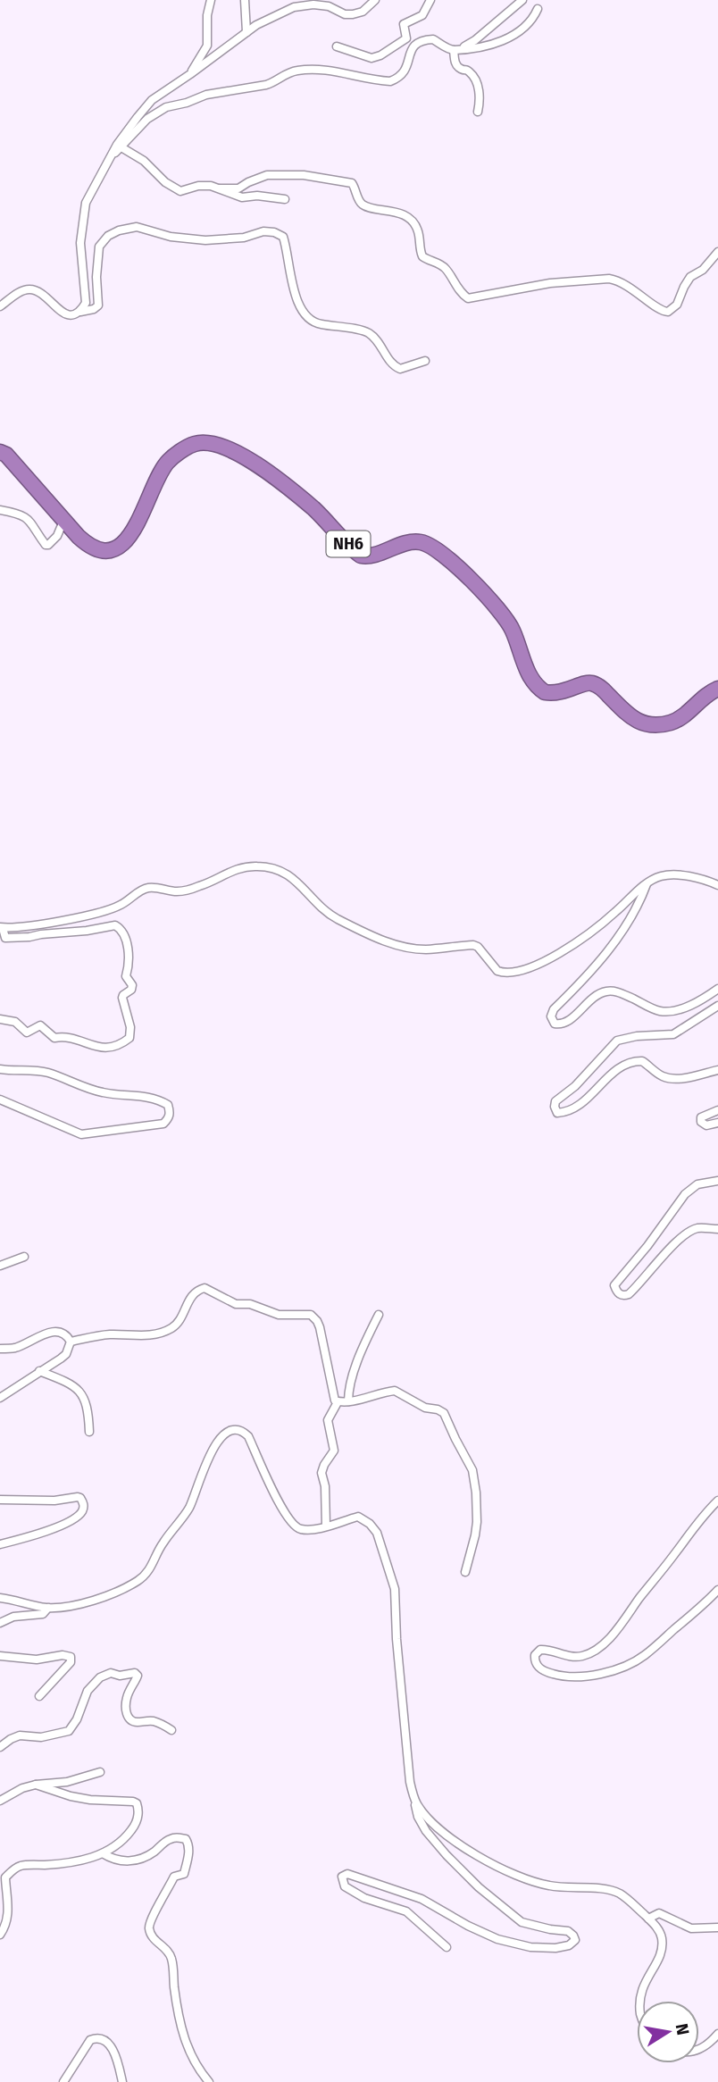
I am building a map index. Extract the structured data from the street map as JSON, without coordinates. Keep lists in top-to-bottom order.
{
  "streets": {
    "highway": ["NH6"]
  },
  "north": "right"
}
